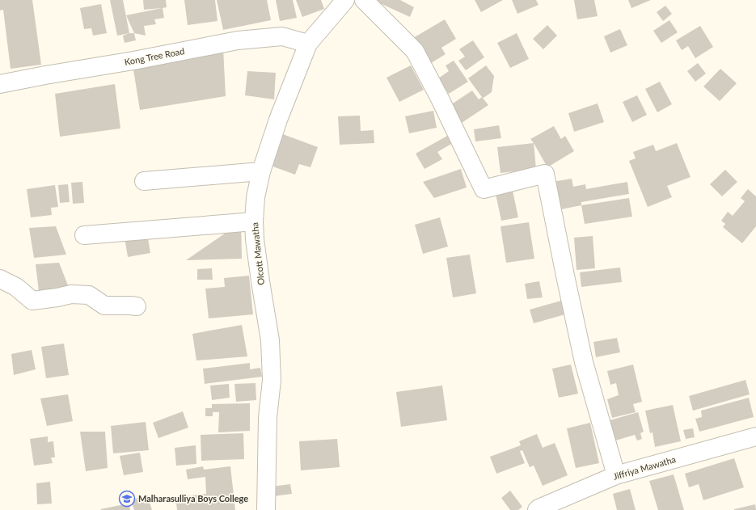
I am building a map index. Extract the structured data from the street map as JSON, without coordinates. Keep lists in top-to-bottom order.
{
  "streets": {
    "street": ["Kong Tree Road", "Olcott Mawatha", "Jiffriya Mawatha"]
  },
  "crossings": [
    ["Kong Tree Road", "Olcott Mawatha"]
  ],
  "places": {
    "school or university": ["Malharasulliya Boys College"]
  }
}
